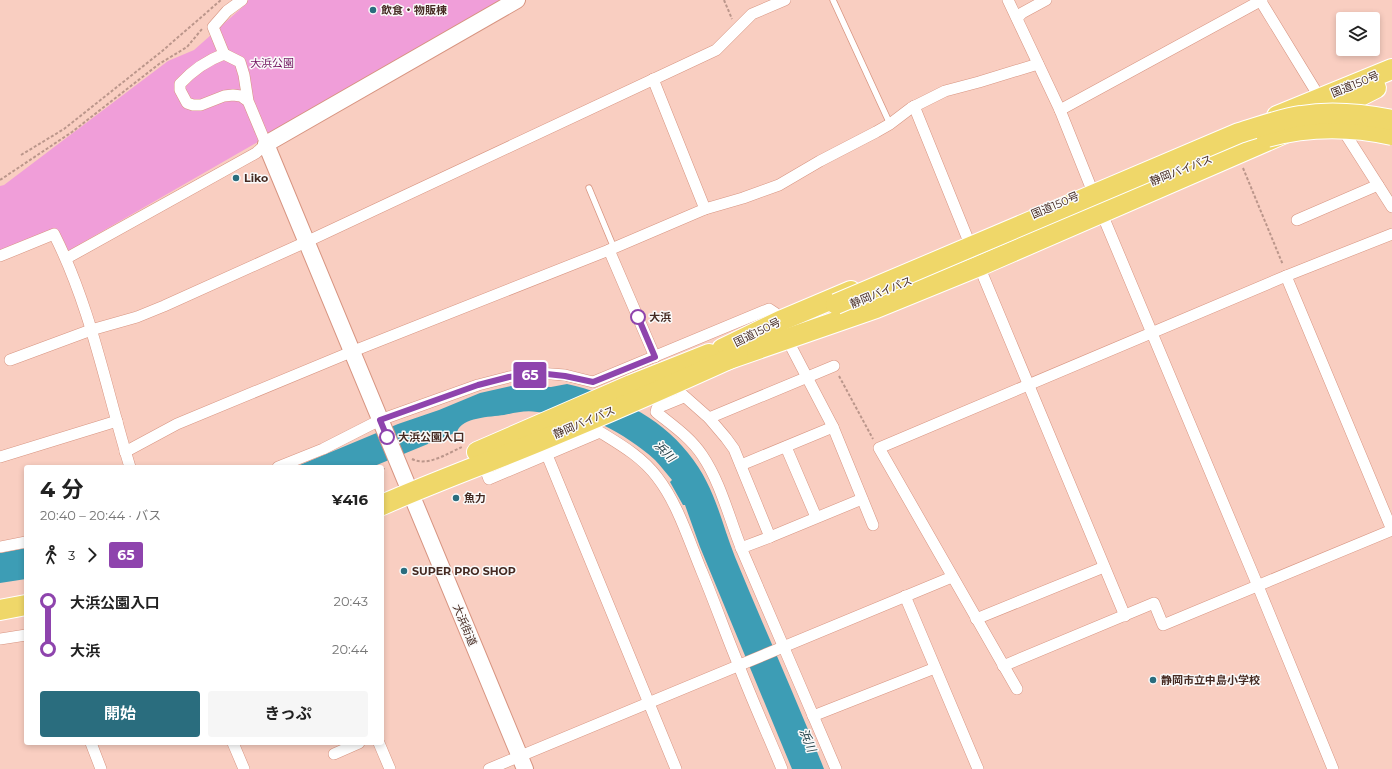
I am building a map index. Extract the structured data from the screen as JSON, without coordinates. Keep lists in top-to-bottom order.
{
  "streets": {
    "highway": ["国道150号", "静岡バイパス"],
    "street": ["大浜街道"]
  },
  "crossings": [
    ["国道150号", "静岡バイパス"],
    ["静岡バイパス", "大浜街道"]
  ],
  "water": ["浜川"],
  "parks": ["大浜公園"],
  "places": [
    "飲食・物販棟",
    "Liko",
    "大浜",
    "大浜公園入口",
    "魚力",
    "SUPER PRO SHOP",
    "静岡市立中島小学校"
  ],
  "lines": ["bus line 65"],
  "page": {
    "on_map": "65",
    "heading": ["4 分", "20:40 – 20:44 · バス", "¥416"],
    "legs": ["3", "65"],
    "list": [
      {
        "name": "大浜公園入口",
        "value": "20:43"
      },
      {
        "name": "大浜",
        "value": "20:44"
      }
    ],
    "buttons": ["開始", "きっぷ"]
  }
}
